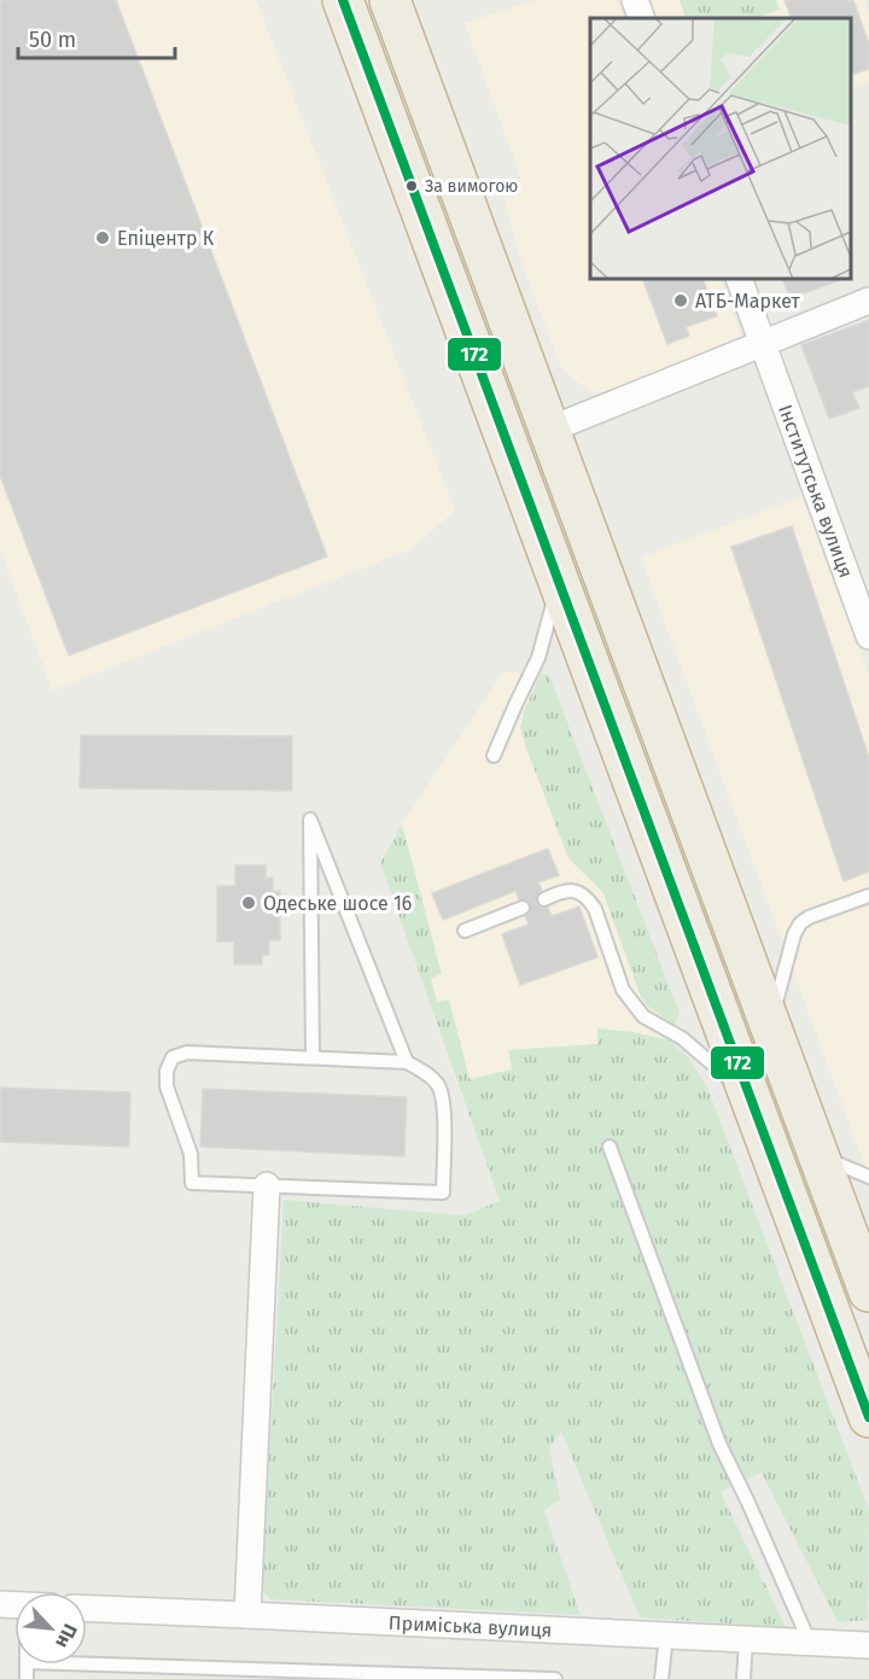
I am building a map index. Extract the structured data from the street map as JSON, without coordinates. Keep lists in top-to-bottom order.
{
  "streets": {
    "street": ["Інститутська вулиця", "Приміська вулиця"]
  },
  "places": [
    "За вимогою",
    "Епіцентр К",
    "АТБ-Маркет",
    "Одеське шосе 16"
  ],
  "lines": ["transit line 172"],
  "scale_bar": "50 m",
  "north": "bottom right"
}
